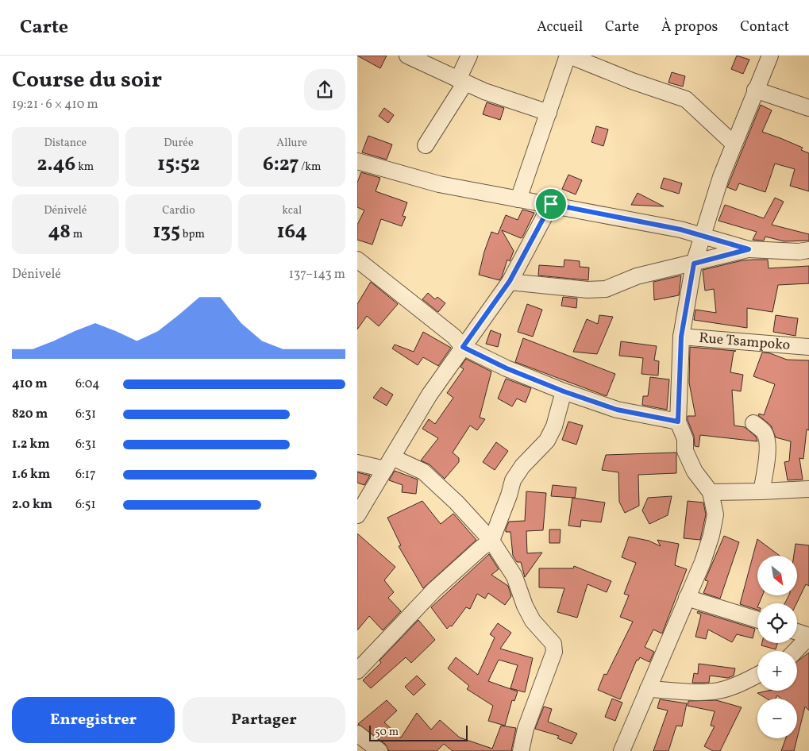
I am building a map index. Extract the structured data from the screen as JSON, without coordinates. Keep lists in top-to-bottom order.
{
  "streets": {
    "street": ["Rue Tsampoko"]
  },
  "scale_bar": "50 m",
  "north": "bottom right",
  "page": {
    "header": "Carte",
    "nav": [
      "Accueil",
      "Carte",
      "À propos",
      "Contact"
    ],
    "heading": ["Course du soir", "19:21 · 6 × 410 m"],
    "stats": [
      ["Distance", "2.46 km"],
      ["Durée", "15:52"],
      ["Allure", "6:27 /km"],
      ["Dénivelé", "48 m"],
      ["Cardio", "135 bpm"],
      ["kcal", "164"]
    ],
    "chart": ["Dénivelé", "137–143 m"],
    "list": [
      {
        "name": "410 m",
        "note": "6:04"
      },
      {
        "name": "820 m",
        "note": "6:31"
      },
      {
        "name": "1.2 km",
        "note": "6:31"
      },
      {
        "name": "1.6 km",
        "note": "6:17"
      },
      {
        "name": "2.0 km",
        "note": "6:51"
      }
    ],
    "map_buttons": ["+", "−"],
    "buttons": ["Enregistrer", "Partager"],
    "scale": "50 m"
  }
}
